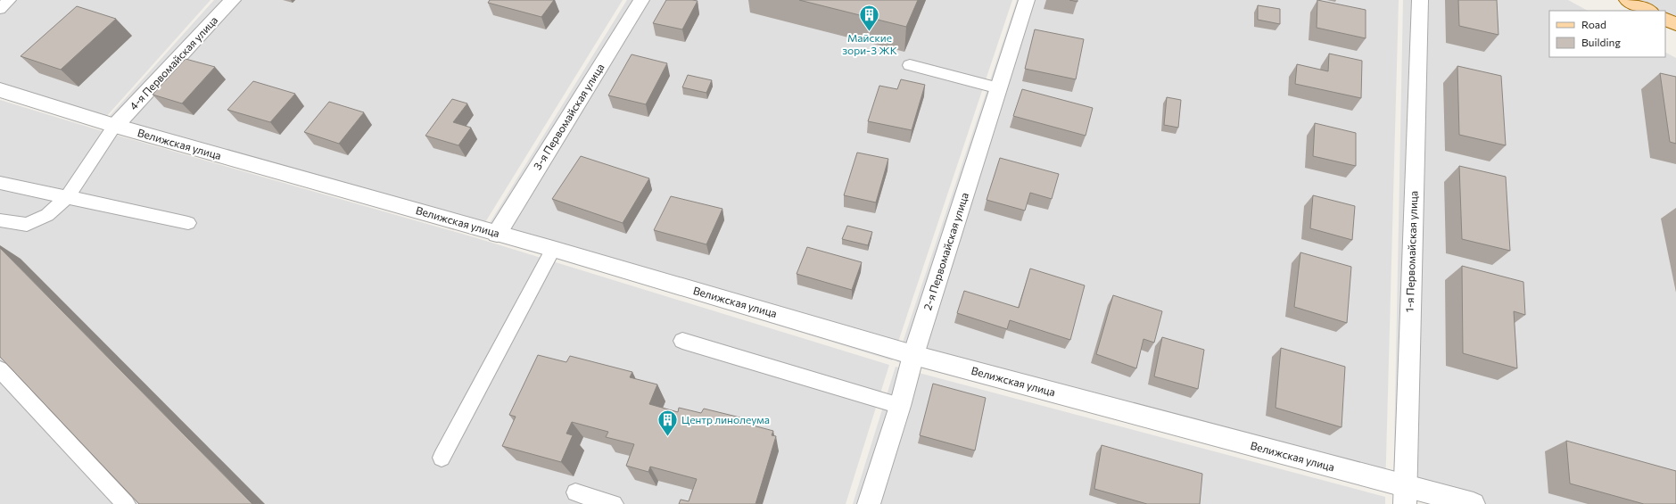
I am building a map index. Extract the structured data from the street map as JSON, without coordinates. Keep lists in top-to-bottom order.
{
  "streets": {
    "street": [
      "4-я Первомайская улица",
      "3-я Первомайская улица",
      "Велижская улица",
      "2-я Первомайская улица",
      "1-я Первомайская улица"
    ]
  },
  "crossings": [
    ["4-я Первомайская улица", "Велижская улица"],
    ["3-я Первомайская улица", "Велижская улица"],
    ["Велижская улица", "2-я Первомайская улица"],
    ["Велижская улица", "1-я Первомайская улица"]
  ],
  "places": {
    "building": ["Майские зори-3 ЖК", "Центр линолеума"]
  },
  "legend": ["Road", "Building"]
}
